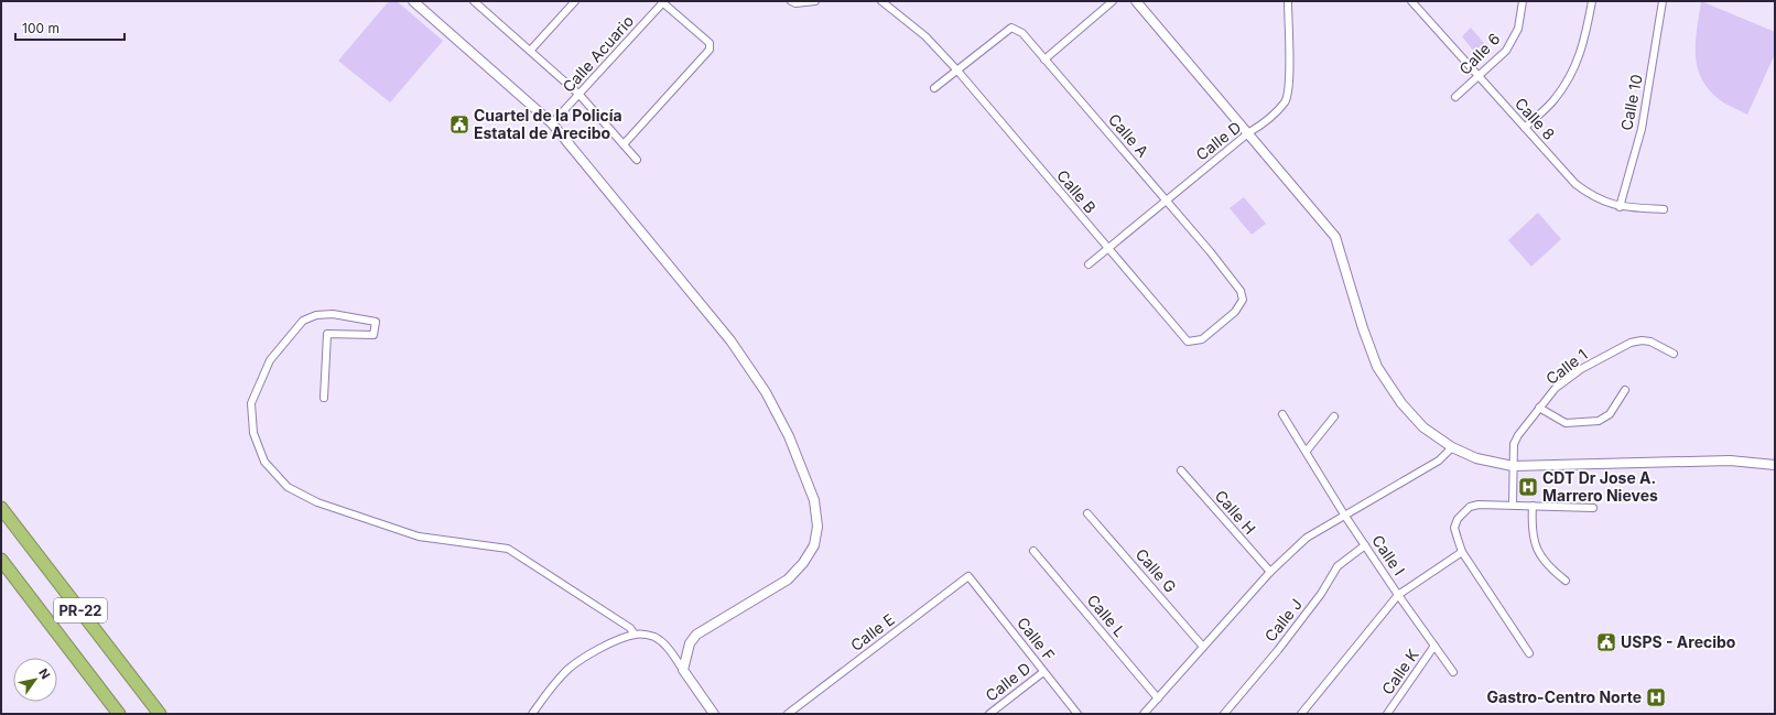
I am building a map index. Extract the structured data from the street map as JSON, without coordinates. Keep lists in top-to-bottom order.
{
  "streets": {
    "highway": ["PR-22"],
    "street": [
      "Calle Acuario",
      "Calle 6",
      "Calle 10",
      "Calle 8",
      "Calle A",
      "Calle D",
      "Calle B",
      "Calle 1",
      "Calle H",
      "Calle I",
      "Calle G",
      "Calle L",
      "Calle J",
      "Calle E",
      "Calle F",
      "Calle K"
    ]
  },
  "crossings": [
    ["Calle 6", "Calle 8"],
    ["Calle 10", "Calle 8"],
    ["Calle A", "Calle D"],
    ["Calle A", "Calle B"],
    ["Calle D", "Calle B"],
    ["Calle D", "Calle F"],
    ["Calle I", "Calle J"],
    ["Calle I", "Calle K"],
    ["Calle E", "Calle F"]
  ],
  "places": {
    "public building": ["Cuartel de la Policía Estatal de Arecibo", "USPS - Arecibo"],
    "hospital": ["CDT Dr Jose A. Marrero Nieves", "Gastro-Centro Norte"]
  },
  "scale_bar": "100 m",
  "north": "top right"
}
